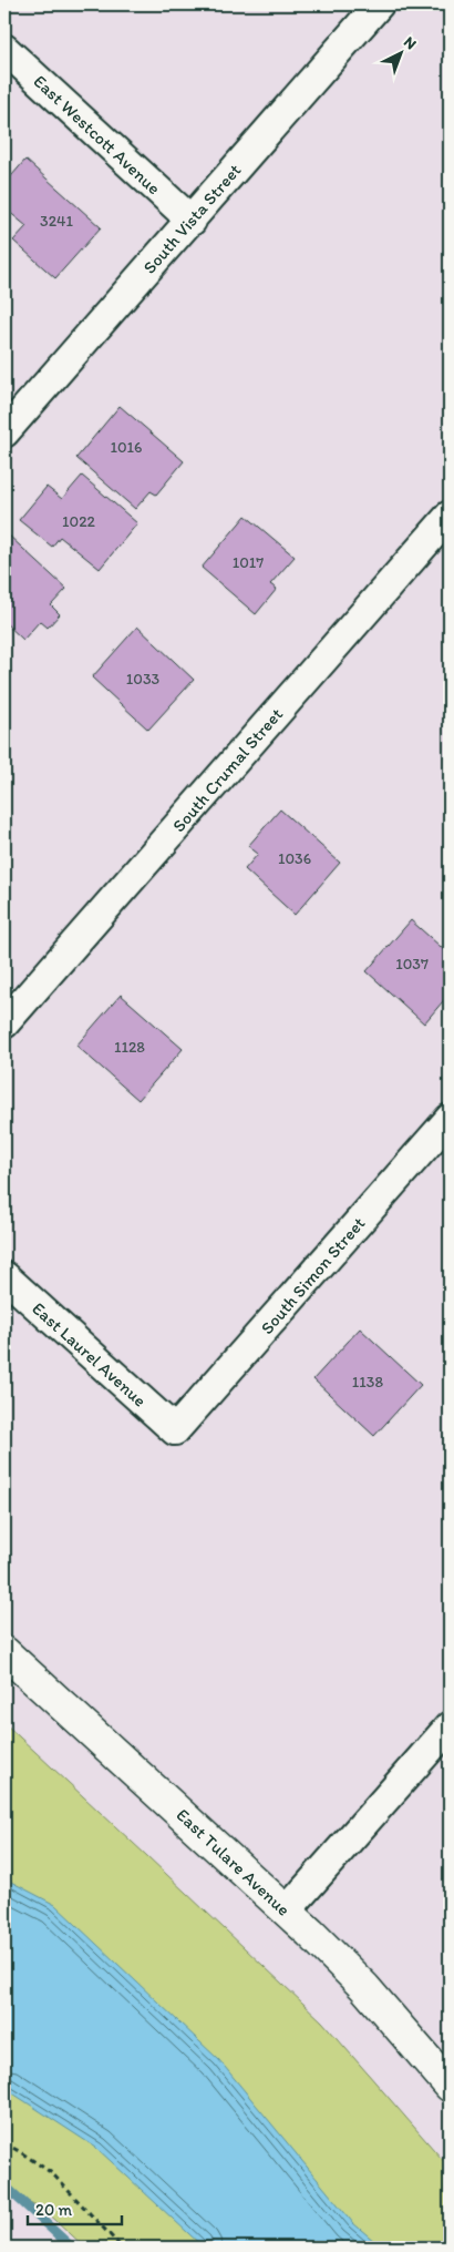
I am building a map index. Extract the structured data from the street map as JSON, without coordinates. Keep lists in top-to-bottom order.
{
  "streets": {
    "street": [
      "East Westcott Avenue",
      "South Vista Street",
      "South Crumal Street",
      "South Simon Street",
      "East Laurel Avenue",
      "East Tulare Avenue"
    ]
  },
  "crossings": [
    ["East Westcott Avenue", "South Vista Street"],
    ["South Simon Street", "East Laurel Avenue"]
  ],
  "house_numbers": [
    "3241",
    "1016",
    "1022",
    "1017",
    "1033",
    "1036",
    "1037",
    "1128",
    "1138"
  ],
  "scale_bar": "20 m",
  "north": "top right"
}
